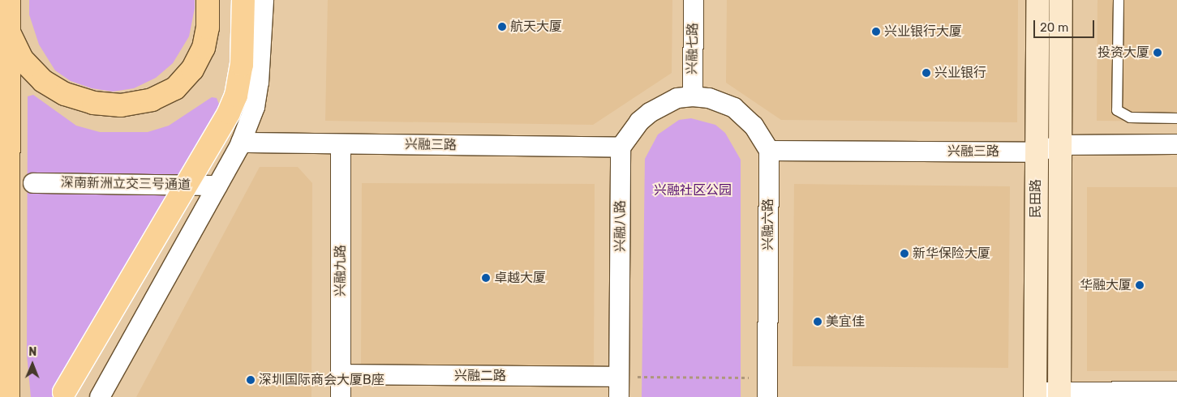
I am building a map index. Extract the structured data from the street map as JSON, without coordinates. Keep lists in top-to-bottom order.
{
  "streets": {
    "street": [
      "兴融七路",
      "兴融三路",
      "深南新洲立交三号通道",
      "民田路",
      "兴融六路",
      "兴融八路",
      "兴融九路",
      "兴融二路"
    ]
  },
  "crossings": [
    ["兴融三路", "民田路"],
    ["兴融三路", "兴融六路"],
    ["兴融三路", "兴融八路"],
    ["兴融三路", "兴融九路"],
    ["兴融八路", "兴融二路"],
    ["兴融九路", "兴融二路"]
  ],
  "parks": ["兴融社区公园"],
  "places": [
    "航天大厦",
    "兴业银行大厦",
    "投资大厦",
    "兴业银行",
    "新华保险大厦",
    "卓越大厦",
    "华融大厦",
    "美宜佳",
    "深圳国际商会大厦B座"
  ],
  "scale_bar": "20 m",
  "north": "top"
}
